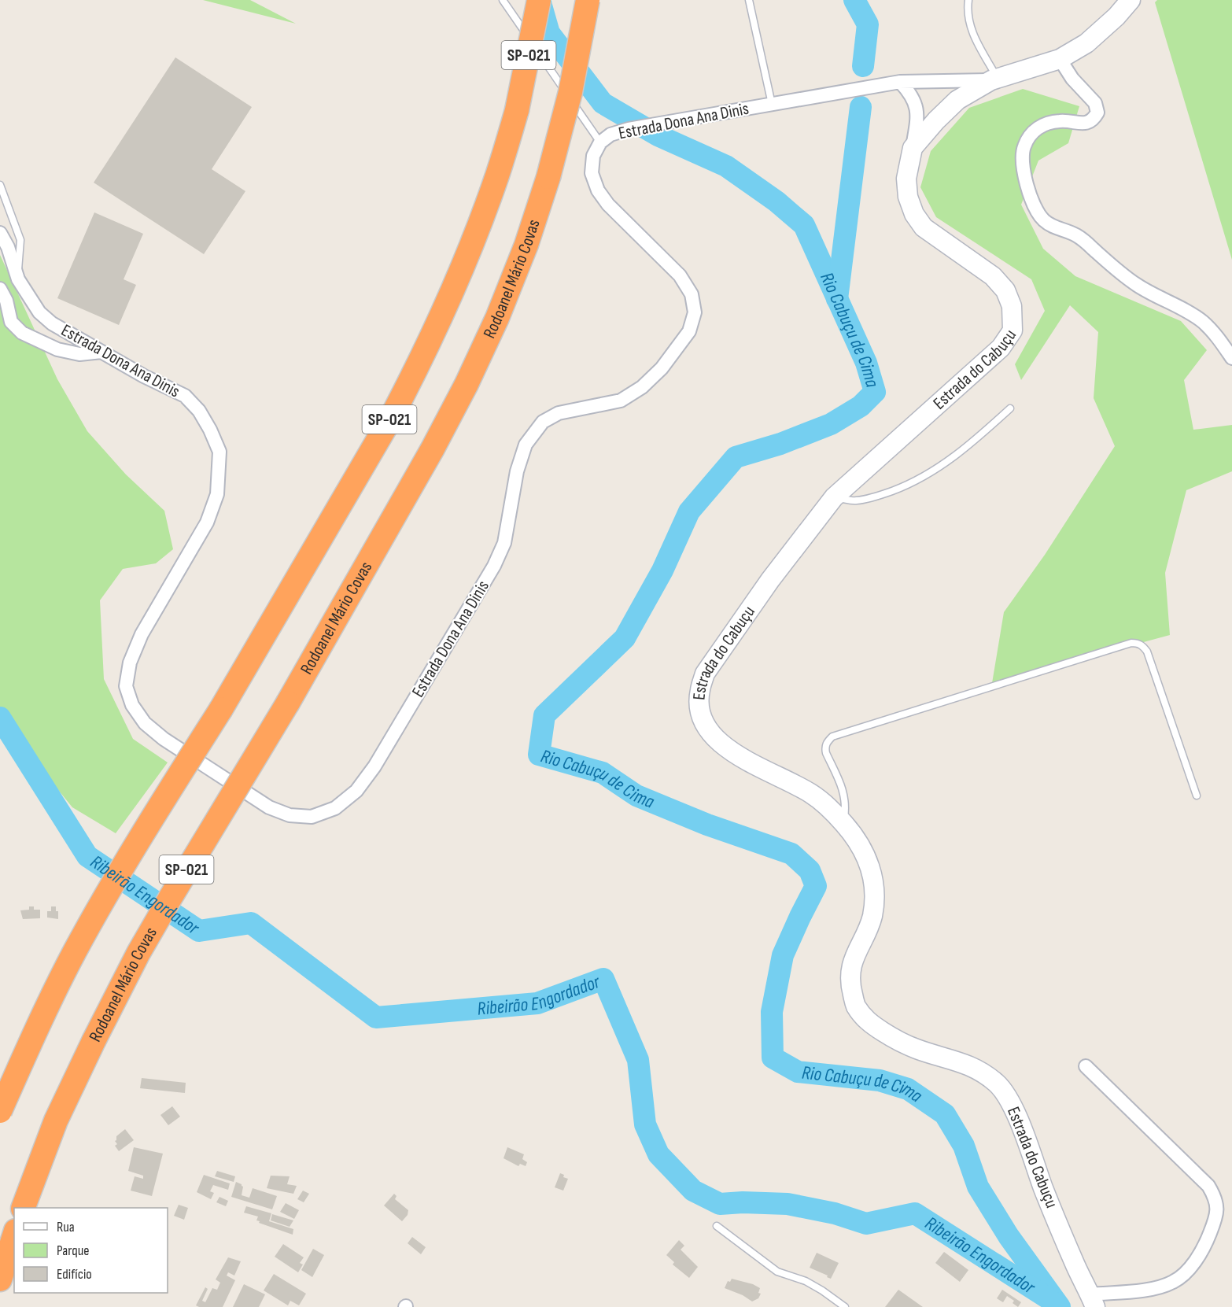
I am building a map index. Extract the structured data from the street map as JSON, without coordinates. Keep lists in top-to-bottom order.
{
  "streets": {
    "highway": ["SP-021", "Rodoanel Mário Covas"],
    "main road": ["Estrada do Cabuçu"],
    "street": ["Estrada Dona Ana Dinis"]
  },
  "crossings": [
    ["Estrada Dona Ana Dinis", "Estrada do Cabuçu"]
  ],
  "water": ["Rio Cabuçu de Cima", "Ribeirão Engordador"],
  "legend": ["Rua", "Parque", "Edifício"]
}
